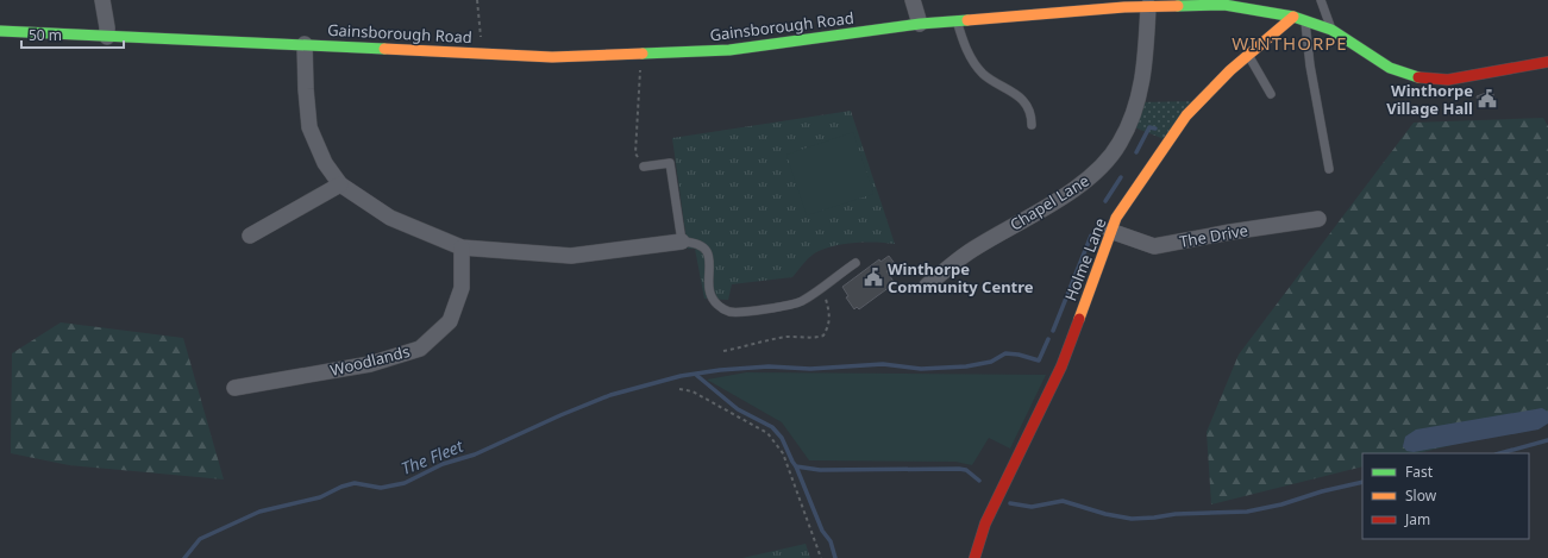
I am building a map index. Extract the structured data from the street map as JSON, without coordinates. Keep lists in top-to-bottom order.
{
  "streets": {
    "street": [
      "Gainsborough Road",
      "Chapel Lane",
      "The Drive",
      "Holme Lane",
      "Woodlands"
    ]
  },
  "crossings": [
    ["Gainsborough Road", "Chapel Lane"],
    ["Gainsborough Road", "Holme Lane"],
    ["The Drive", "Holme Lane"]
  ],
  "districts": ["WINTHORPE"],
  "water": ["The Fleet"],
  "places": {
    "public building": ["Winthorpe Village Hall", "Winthorpe Community Centre"]
  },
  "legend": ["Fast", "Slow", "Jam"],
  "scale_bar": "50 m"
}
